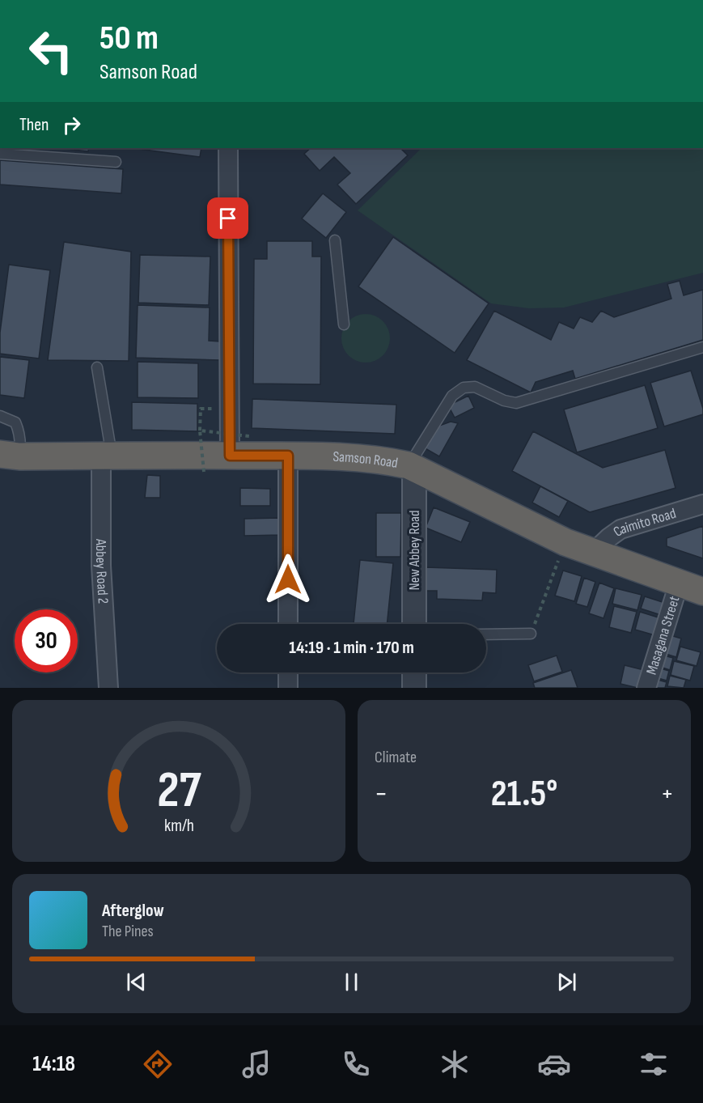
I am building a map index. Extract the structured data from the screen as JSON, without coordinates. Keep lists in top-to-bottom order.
{
  "streets": {
    "highway": ["Samson Road"],
    "street": [
      "Caimito Road",
      "New Abbey Road",
      "Abbey Road 2",
      "Masagana Street"
    ]
  },
  "crossings": [
    ["Samson Road", "Caimito Road"],
    ["Samson Road", "New Abbey Road"],
    ["Samson Road", "Abbey Road 2"],
    ["Samson Road", "Masagana Street"]
  ],
  "page": {
    "turn": ["50 m", "Samson Road"],
    "then": "Then",
    "limit": "30",
    "trip": "14:19 · 1 min · 170 m",
    "tile": "Climate",
    "heat": ["−", "21.5°", "+"],
    "song": ["Afterglow", "The Pines"],
    "tabs": "14:18",
    "gauge": ["27", "km/h"]
  }
}
